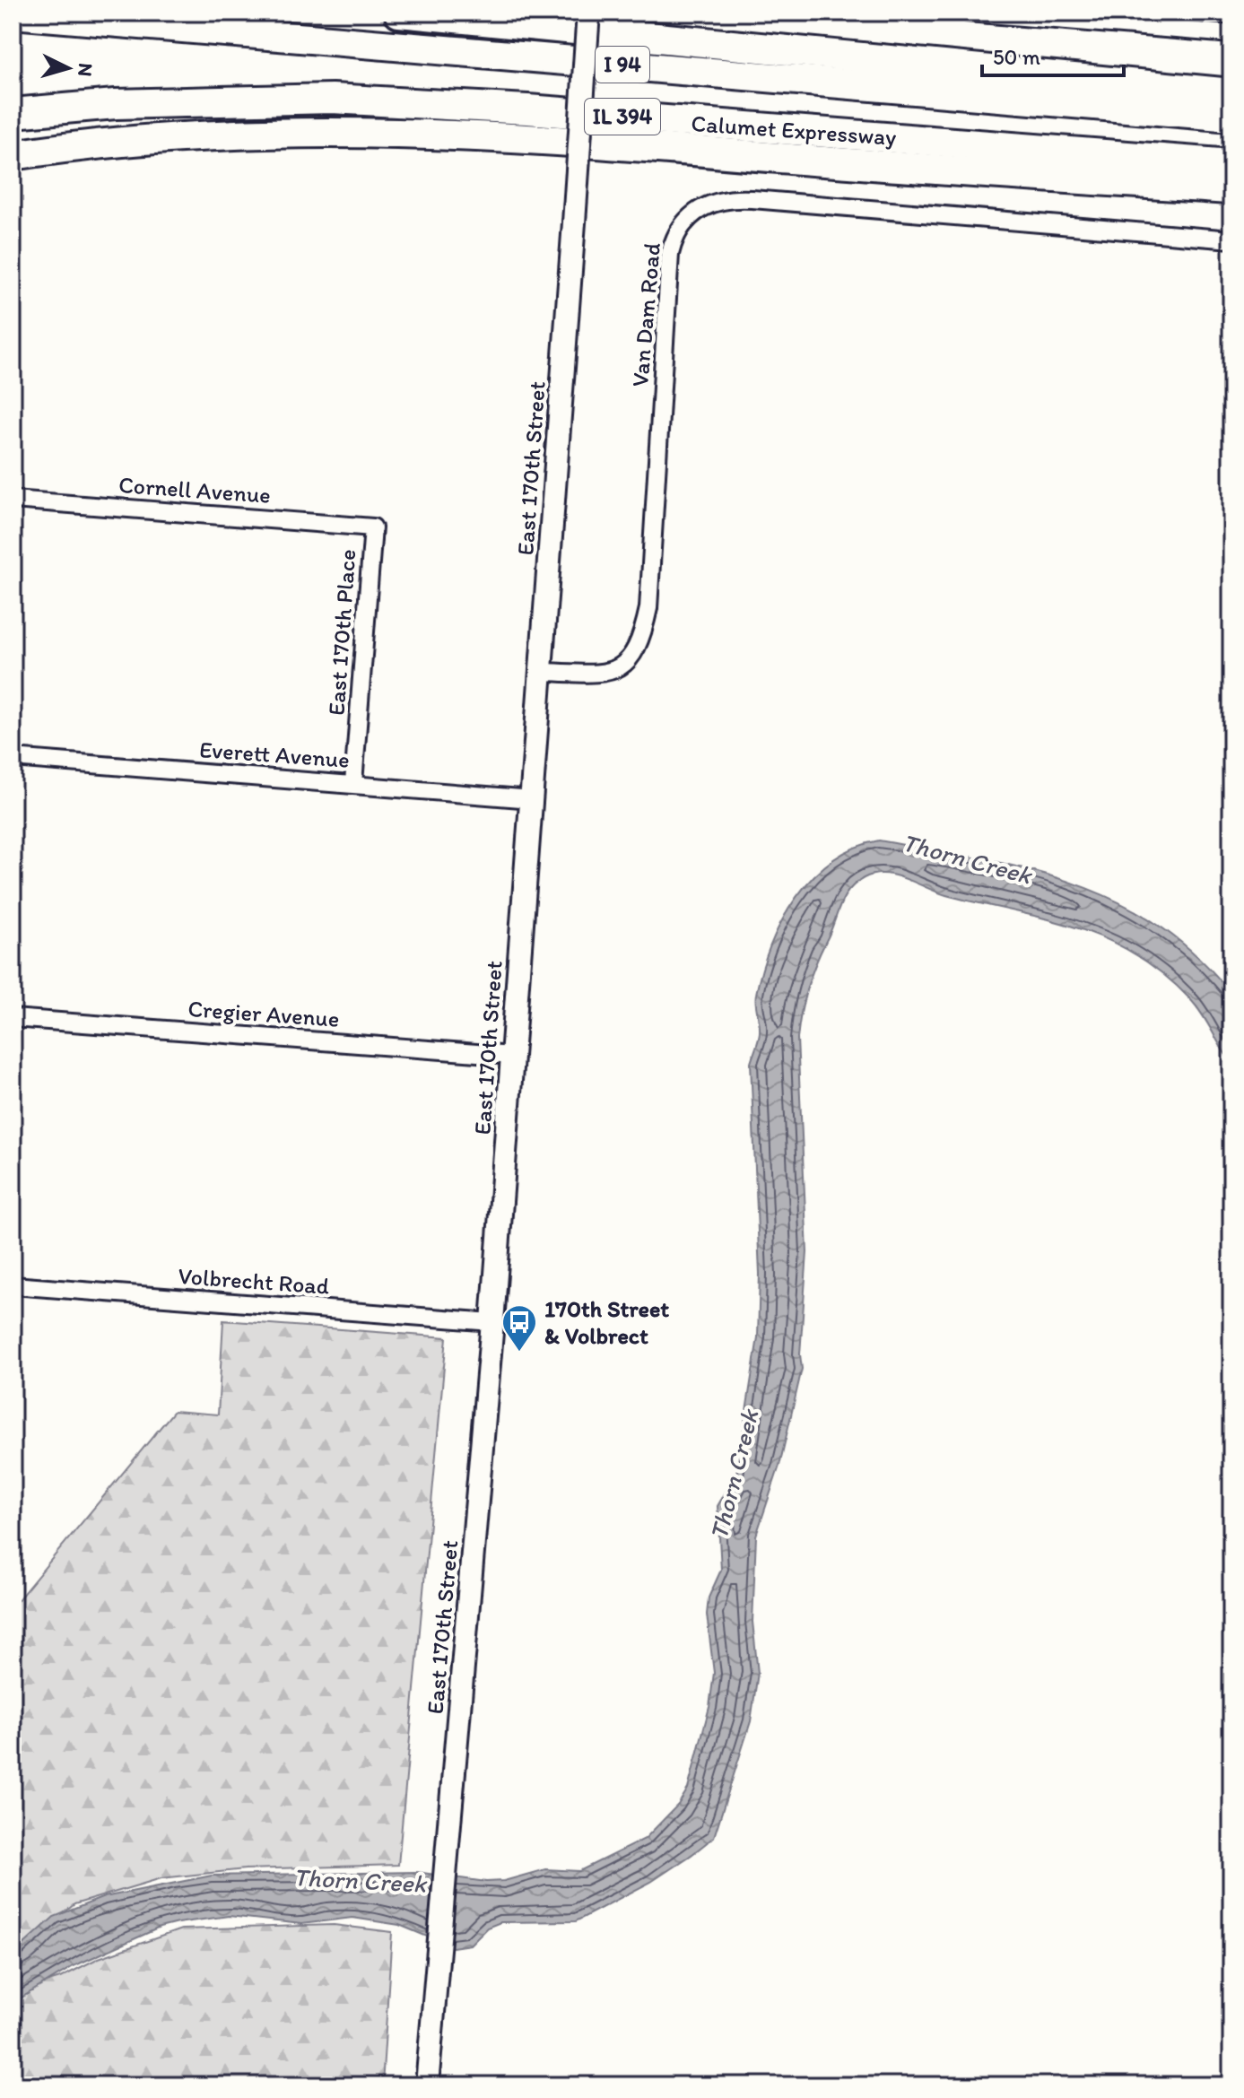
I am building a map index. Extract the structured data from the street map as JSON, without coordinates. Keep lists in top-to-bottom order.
{
  "streets": {
    "highway": ["I 94", "IL 394", "Calumet Expressway"],
    "street": [
      "Van Dam Road",
      "East 170th Street",
      "Cornell Avenue",
      "East 170th Place",
      "Everett Avenue",
      "Cregier Avenue",
      "Volbrecht Road"
    ]
  },
  "crossings": [
    ["Van Dam Road", "East 170th Street"],
    ["East 170th Street", "Everett Avenue"],
    ["East 170th Street", "Cregier Avenue"],
    ["East 170th Street", "Volbrecht Road"],
    ["Cornell Avenue", "East 170th Place"],
    ["East 170th Place", "Everett Avenue"]
  ],
  "water": ["Thorn Creek"],
  "places": {
    "bus stop": ["170th Street & Volbrect"]
  },
  "scale_bar": "50 m",
  "north": "right"
}
